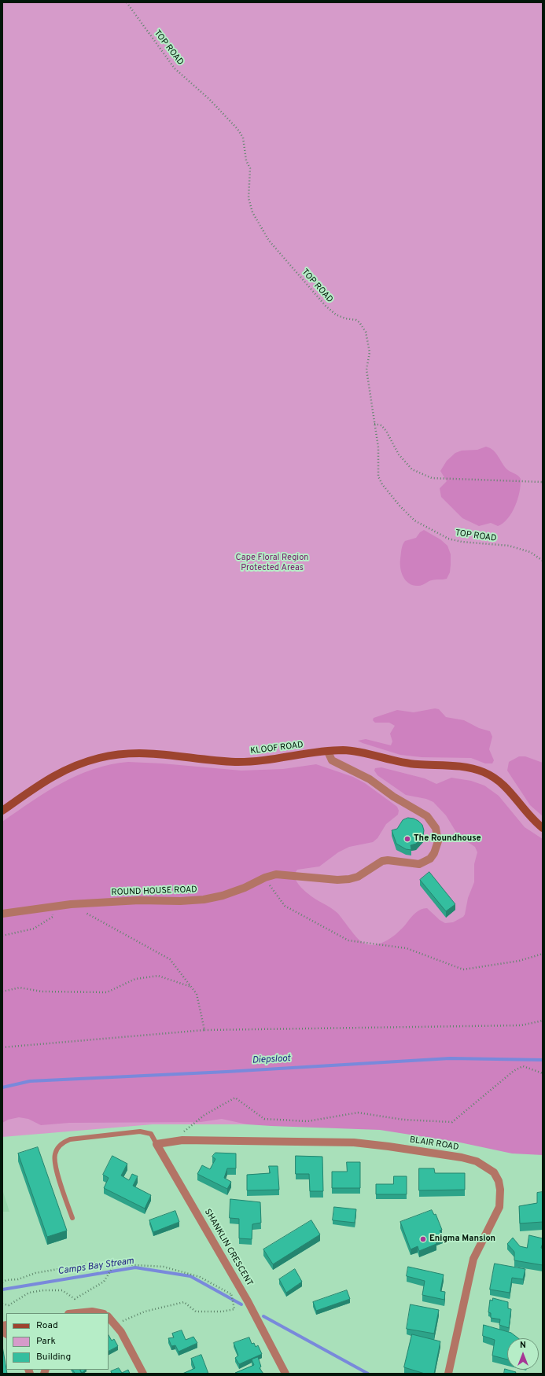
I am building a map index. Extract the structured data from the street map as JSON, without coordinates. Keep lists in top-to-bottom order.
{
  "streets": {
    "main road": ["KLOOF ROAD"],
    "street": ["ROUND HOUSE ROAD", "BLAIR ROAD", "SHANKLIN CRESCENT"],
    "path": ["TOP ROAD"]
  },
  "crossings": [
    ["KLOOF ROAD", "ROUND HOUSE ROAD"],
    ["BLAIR ROAD", "SHANKLIN CRESCENT"]
  ],
  "water": ["Diepsloot", "Camps Bay Stream"],
  "parks": ["Cape Floral Region Protected Areas"],
  "places": ["The Roundhouse", "Enigma Mansion"],
  "legend": ["Road", "Park", "Building"],
  "north": "top"
}
